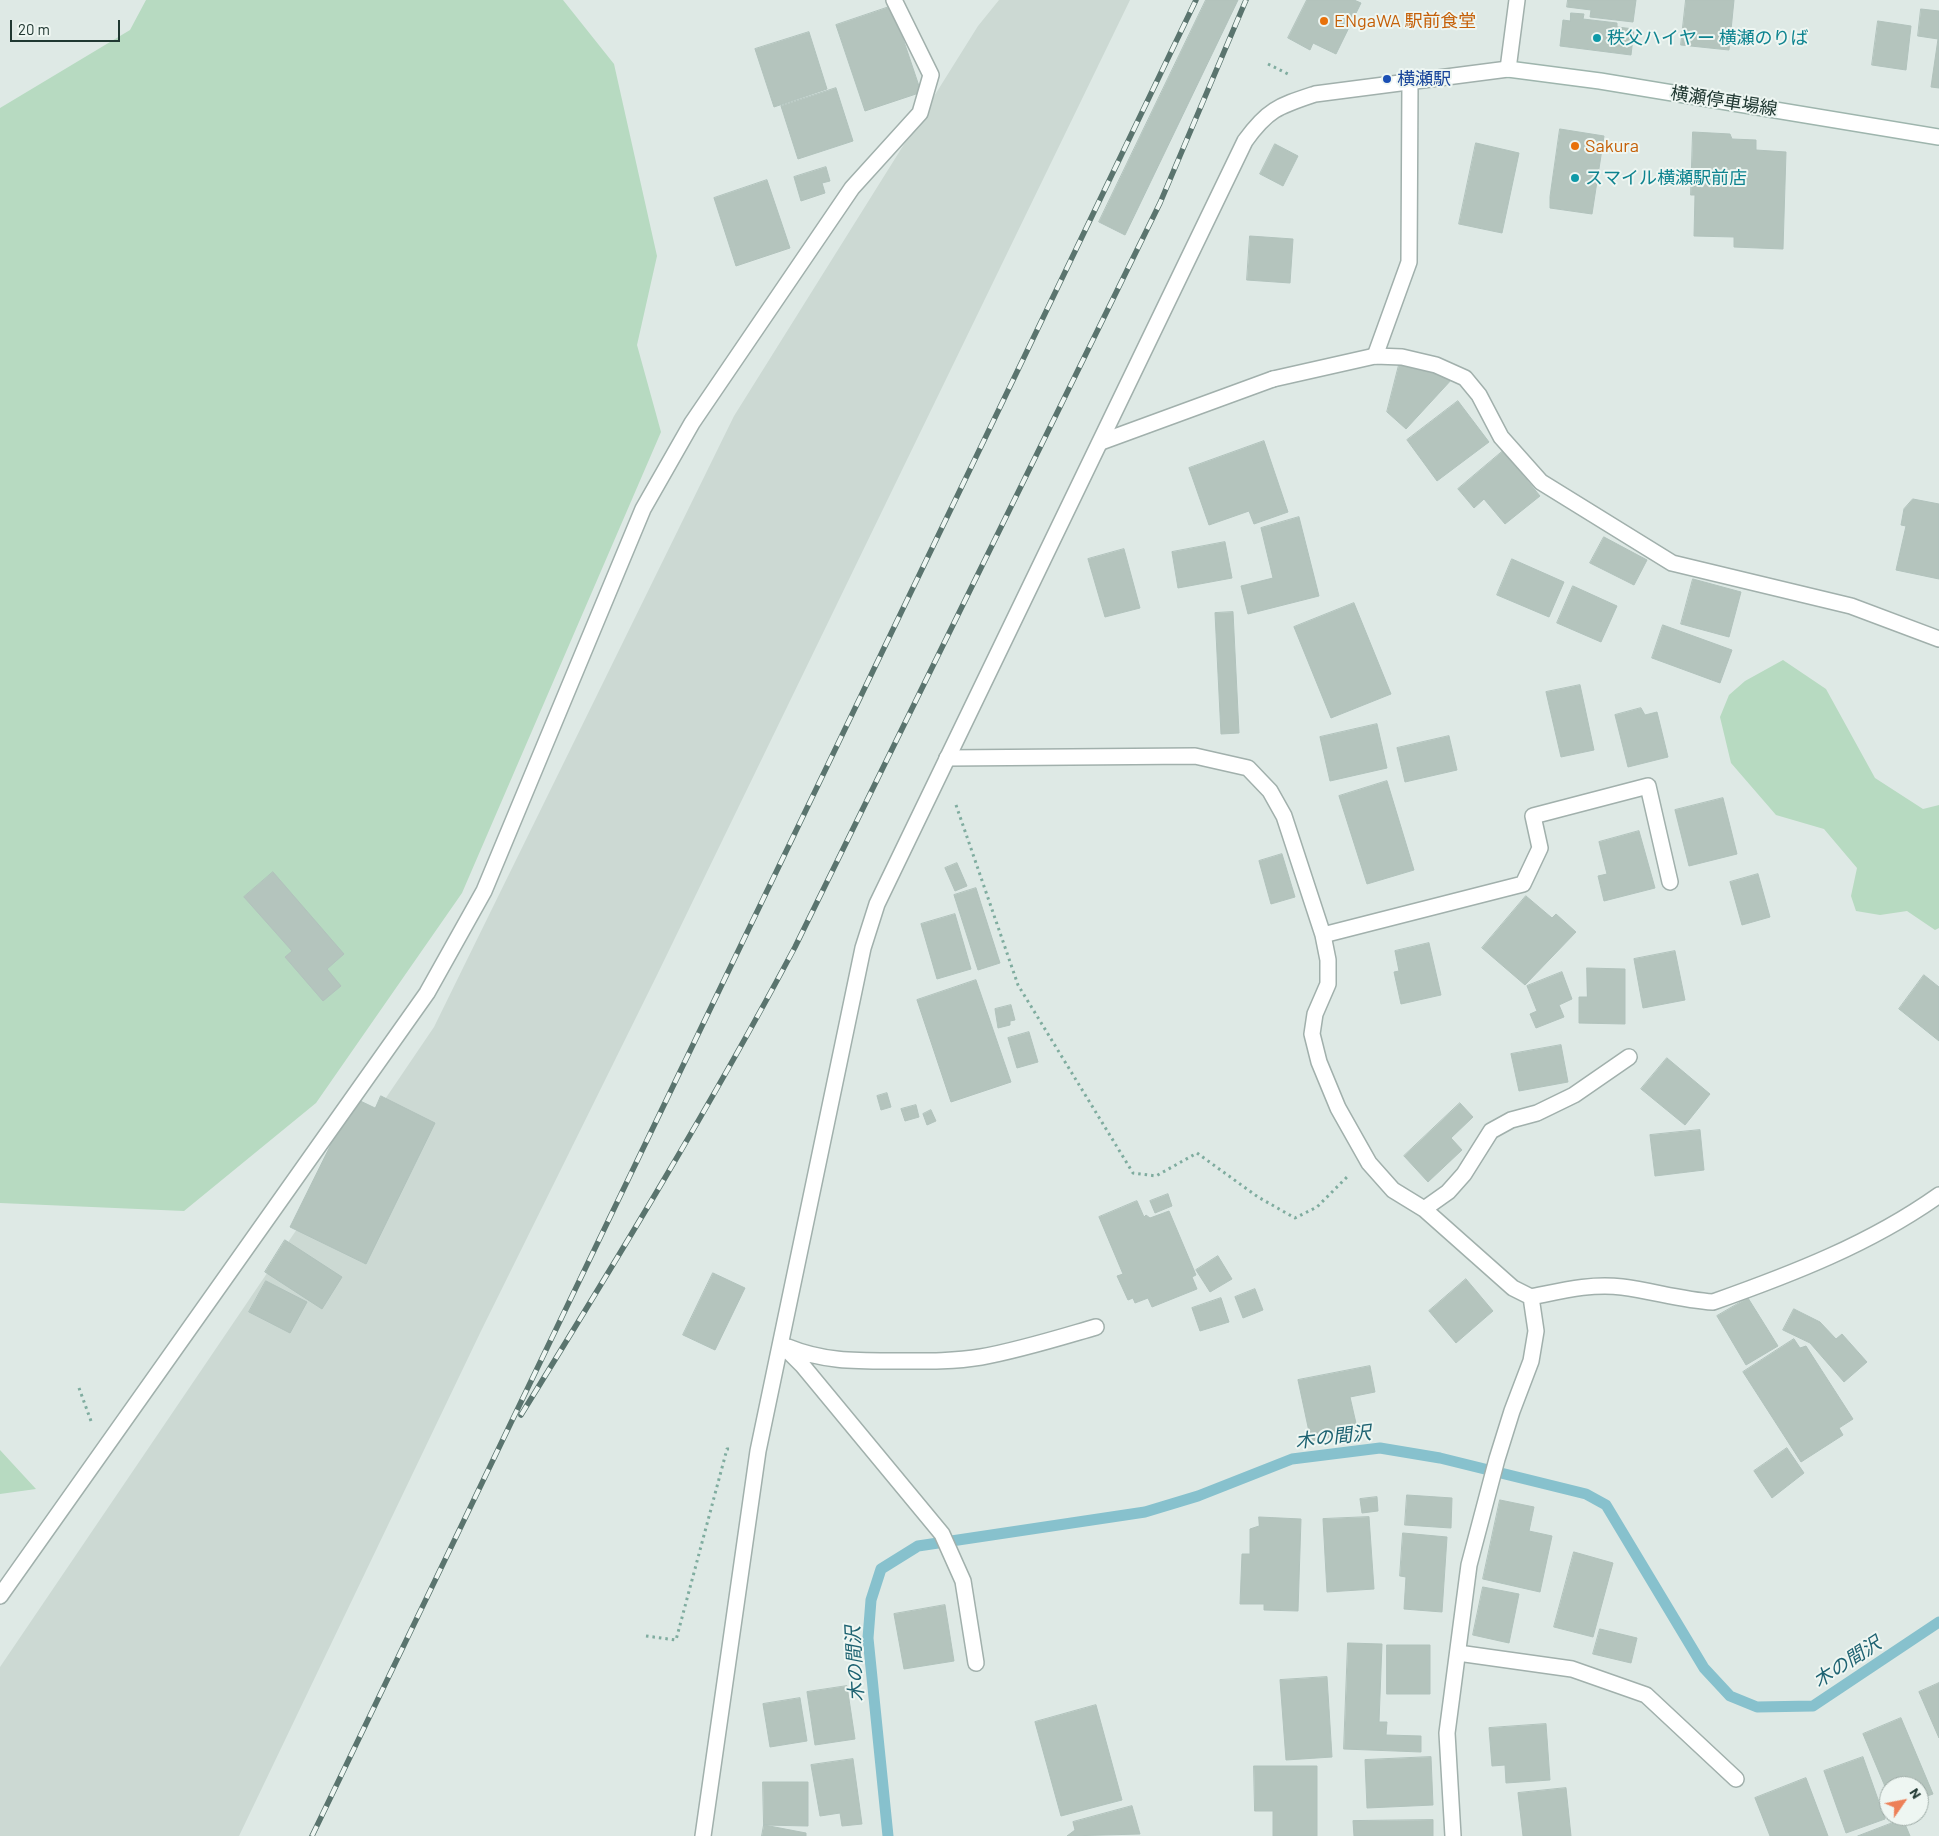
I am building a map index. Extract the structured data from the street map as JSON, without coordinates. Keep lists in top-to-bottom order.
{
  "streets": {
    "street": ["横瀬停車場線"]
  },
  "water": ["木の間沢"],
  "places": [
    "ENgaWA 駅前食堂",
    "秩父ハイヤー 横瀬のりば",
    "横瀬駅",
    "Sakura",
    "スマイル横瀬駅前店"
  ],
  "scale_bar": "20 m",
  "north": "top right"
}
